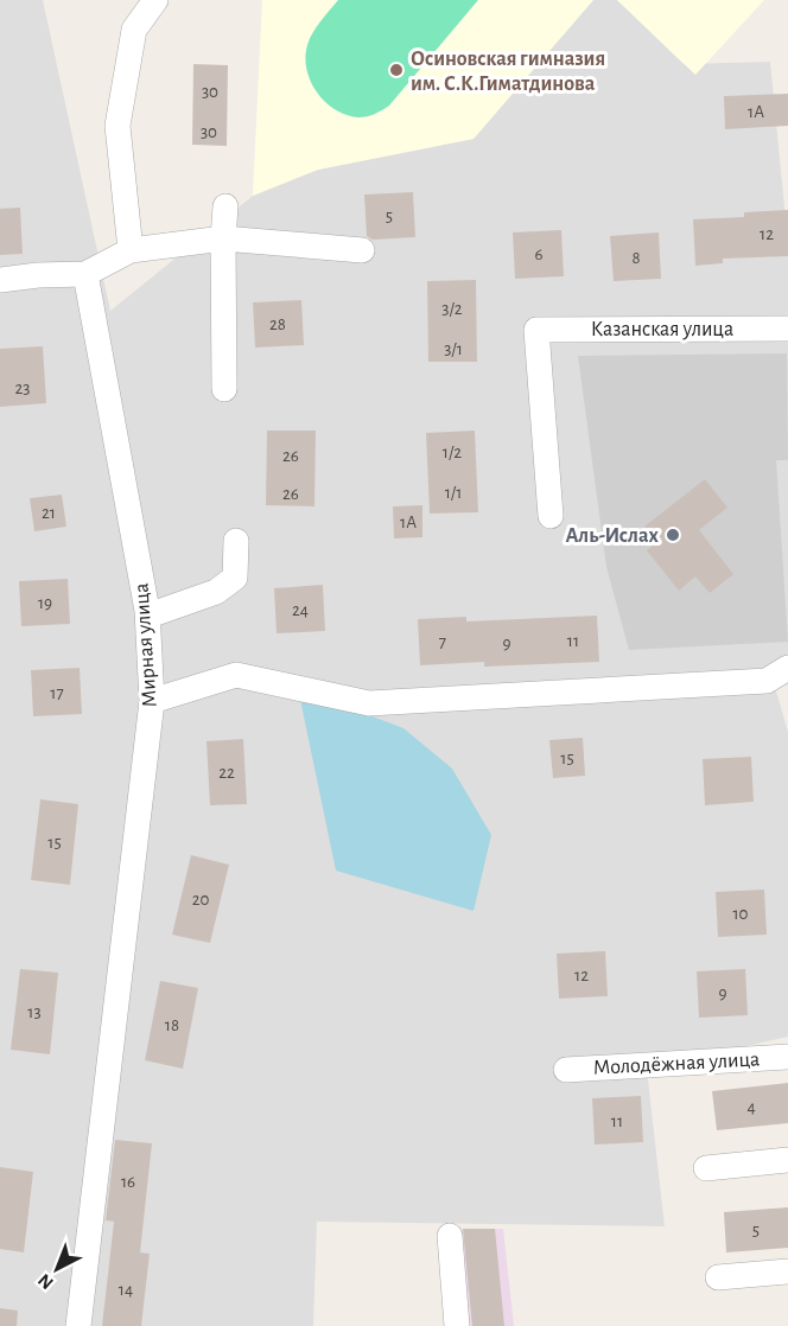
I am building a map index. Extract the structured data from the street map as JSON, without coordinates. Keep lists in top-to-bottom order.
{
  "streets": {
    "street": ["Казанская улица", "Мирная улица", "Молодёжная улица"]
  },
  "places": ["Осиновская гимназия им. С.К.Гиматдинова", "Аль-Ислах"],
  "house_numbers": [
    "30",
    "1А",
    "30",
    "5",
    "12",
    "6",
    "8",
    "3/2",
    "28",
    "3/1",
    "23",
    "1/2",
    "26",
    "1/1",
    "26",
    "21",
    "1А",
    "19",
    "24",
    "11",
    "7",
    "9",
    "17",
    "15",
    "22",
    "15",
    "20",
    "10",
    "12",
    "9",
    "13",
    "18",
    "4",
    "11",
    "16",
    "5",
    "14"
  ],
  "north": "bottom left"
}
